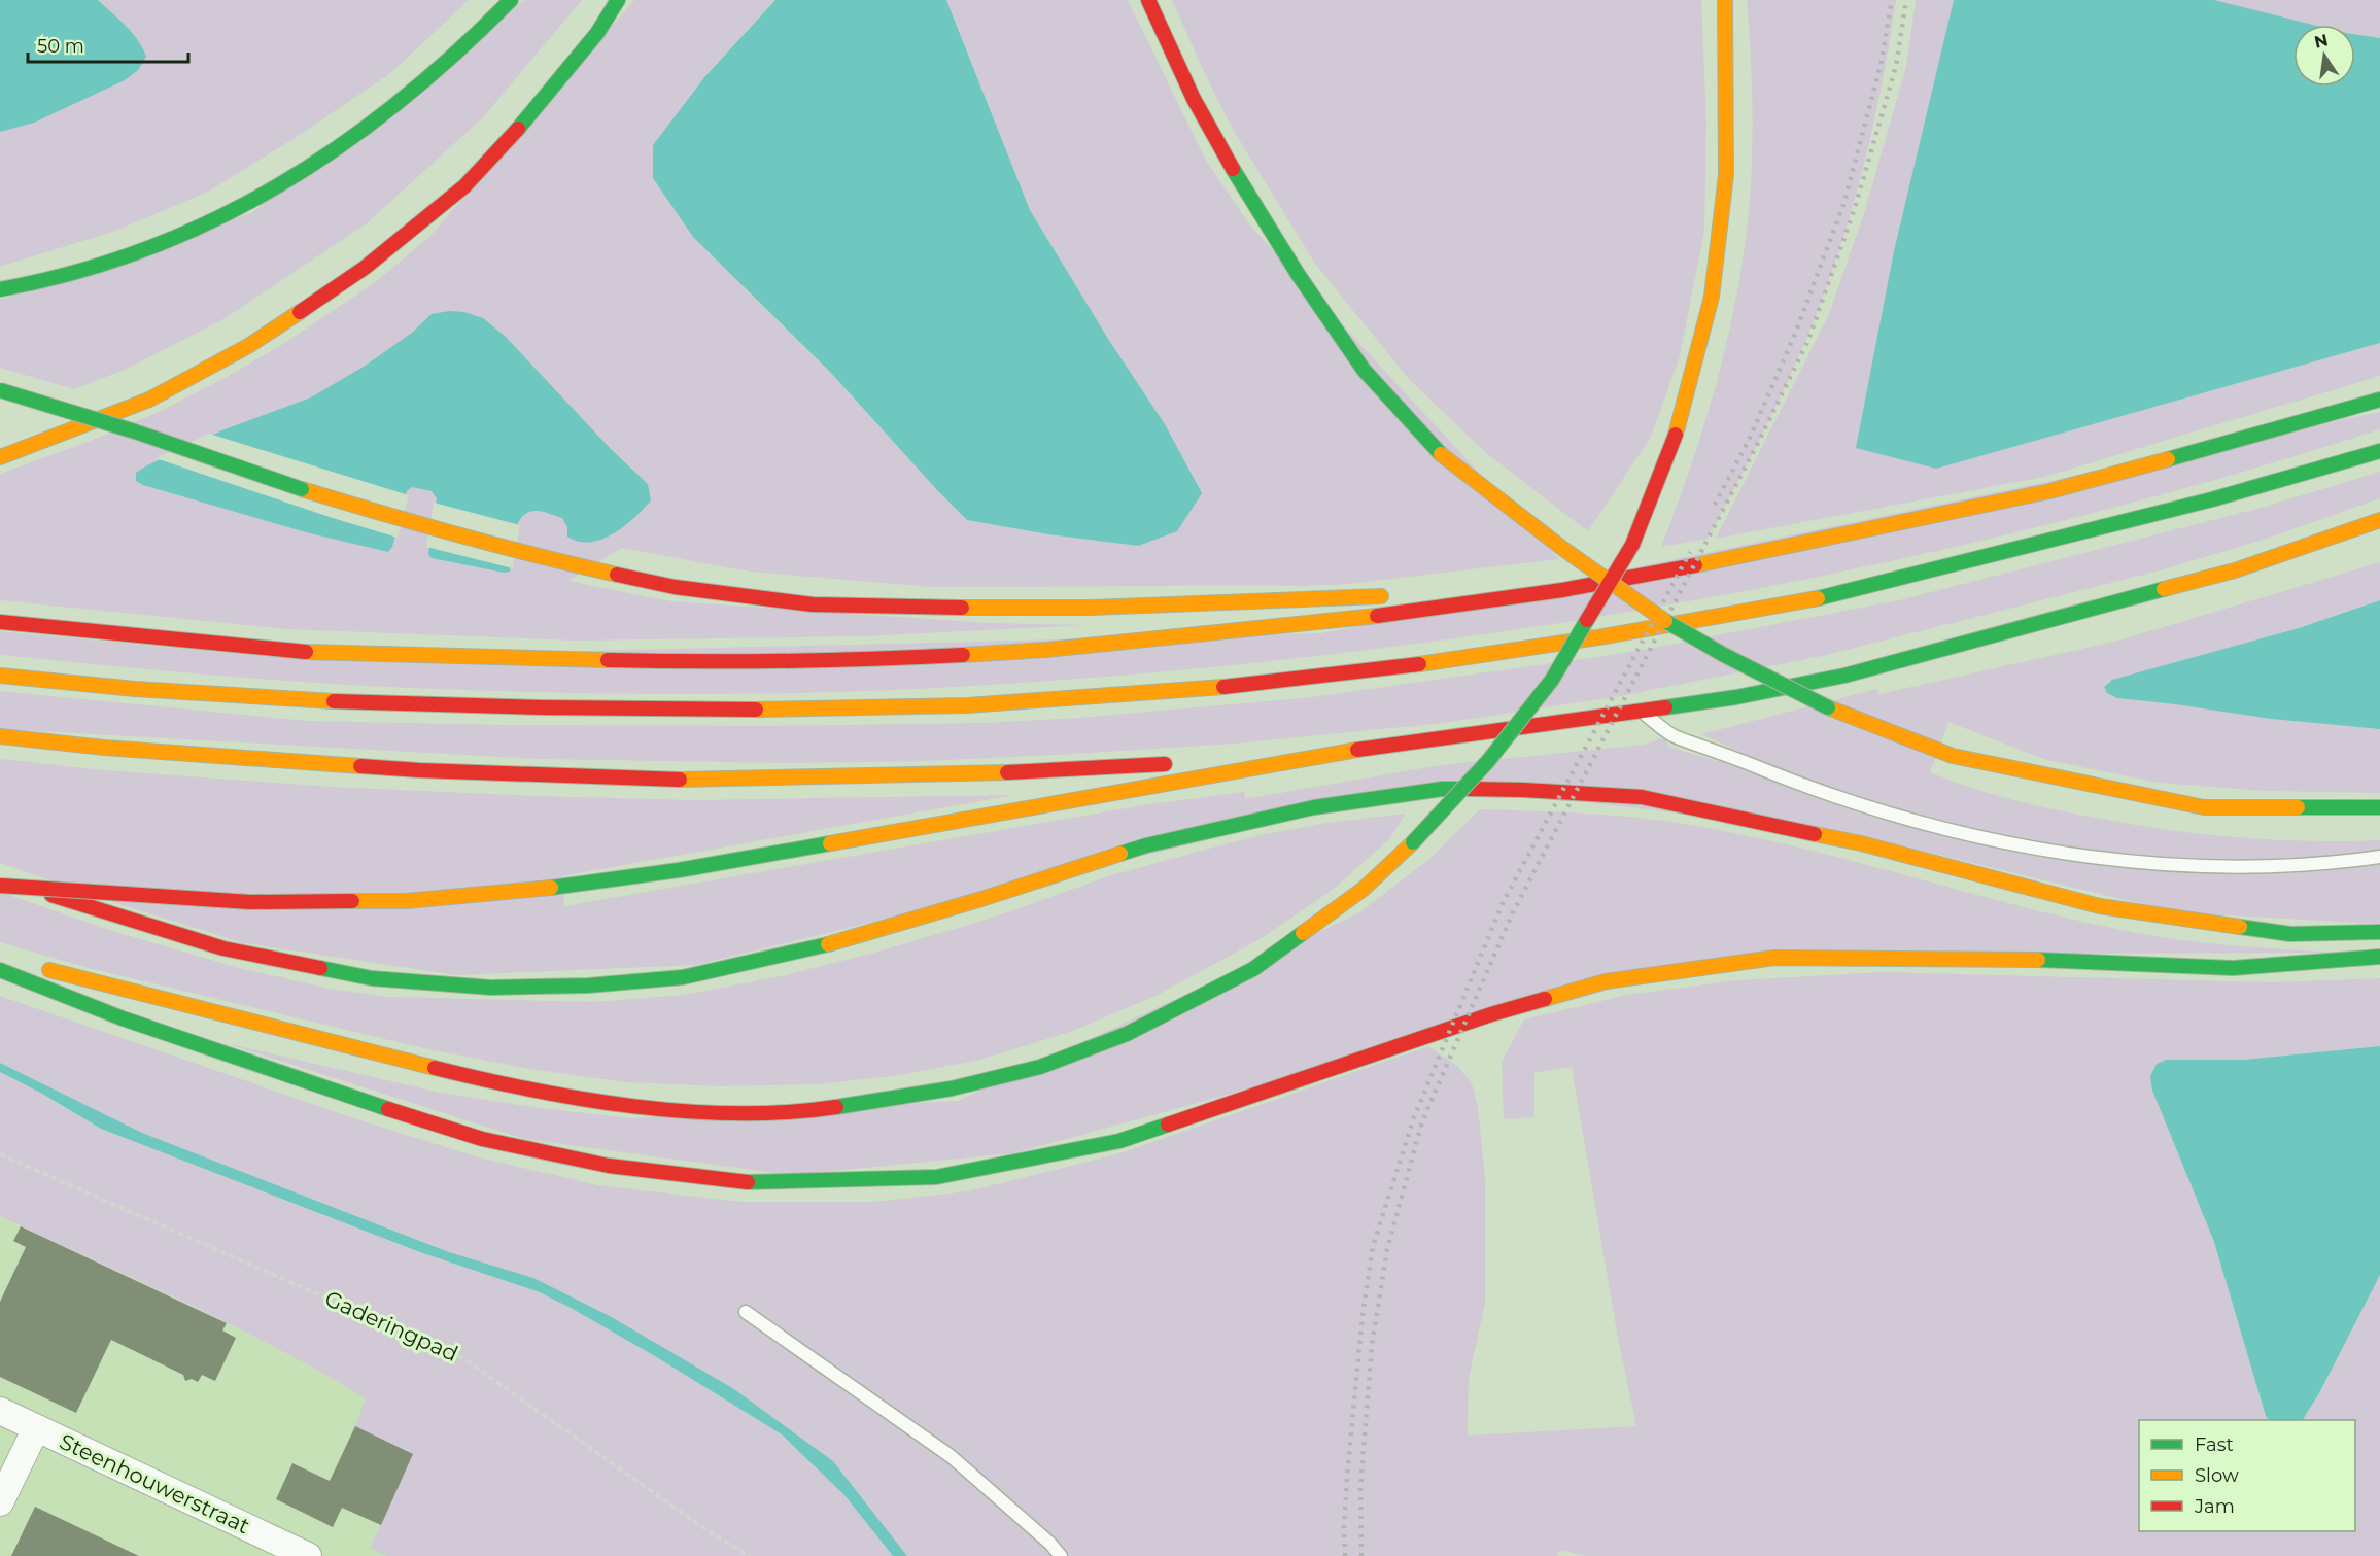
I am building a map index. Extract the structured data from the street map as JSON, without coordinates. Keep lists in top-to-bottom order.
{
  "streets": {
    "street": ["Steenhouwerstraat"],
    "path": ["Gaderingpad"]
  },
  "legend": ["Fast", "Slow", "Jam"],
  "scale_bar": "50 m",
  "north": "top"
}
